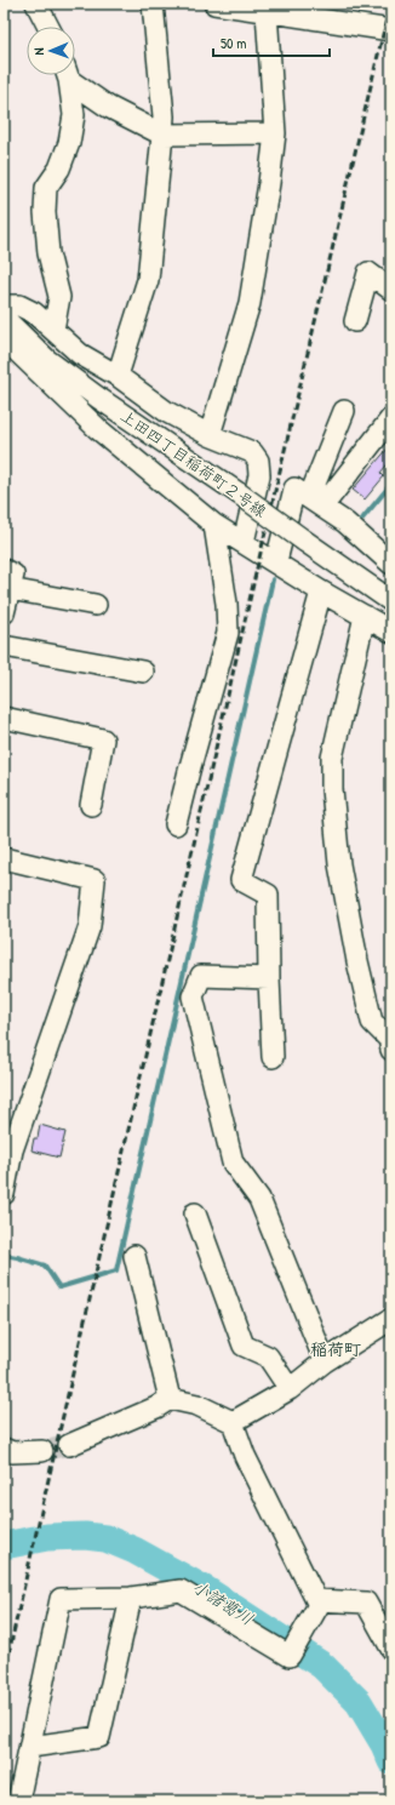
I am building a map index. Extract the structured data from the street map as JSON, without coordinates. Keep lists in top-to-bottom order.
{
  "streets": {
    "street": ["上田四丁目稲荷町２号線"]
  },
  "districts": ["稲荷町"],
  "water": ["小諸葛川"],
  "scale_bar": "50 m",
  "north": "left"
}
